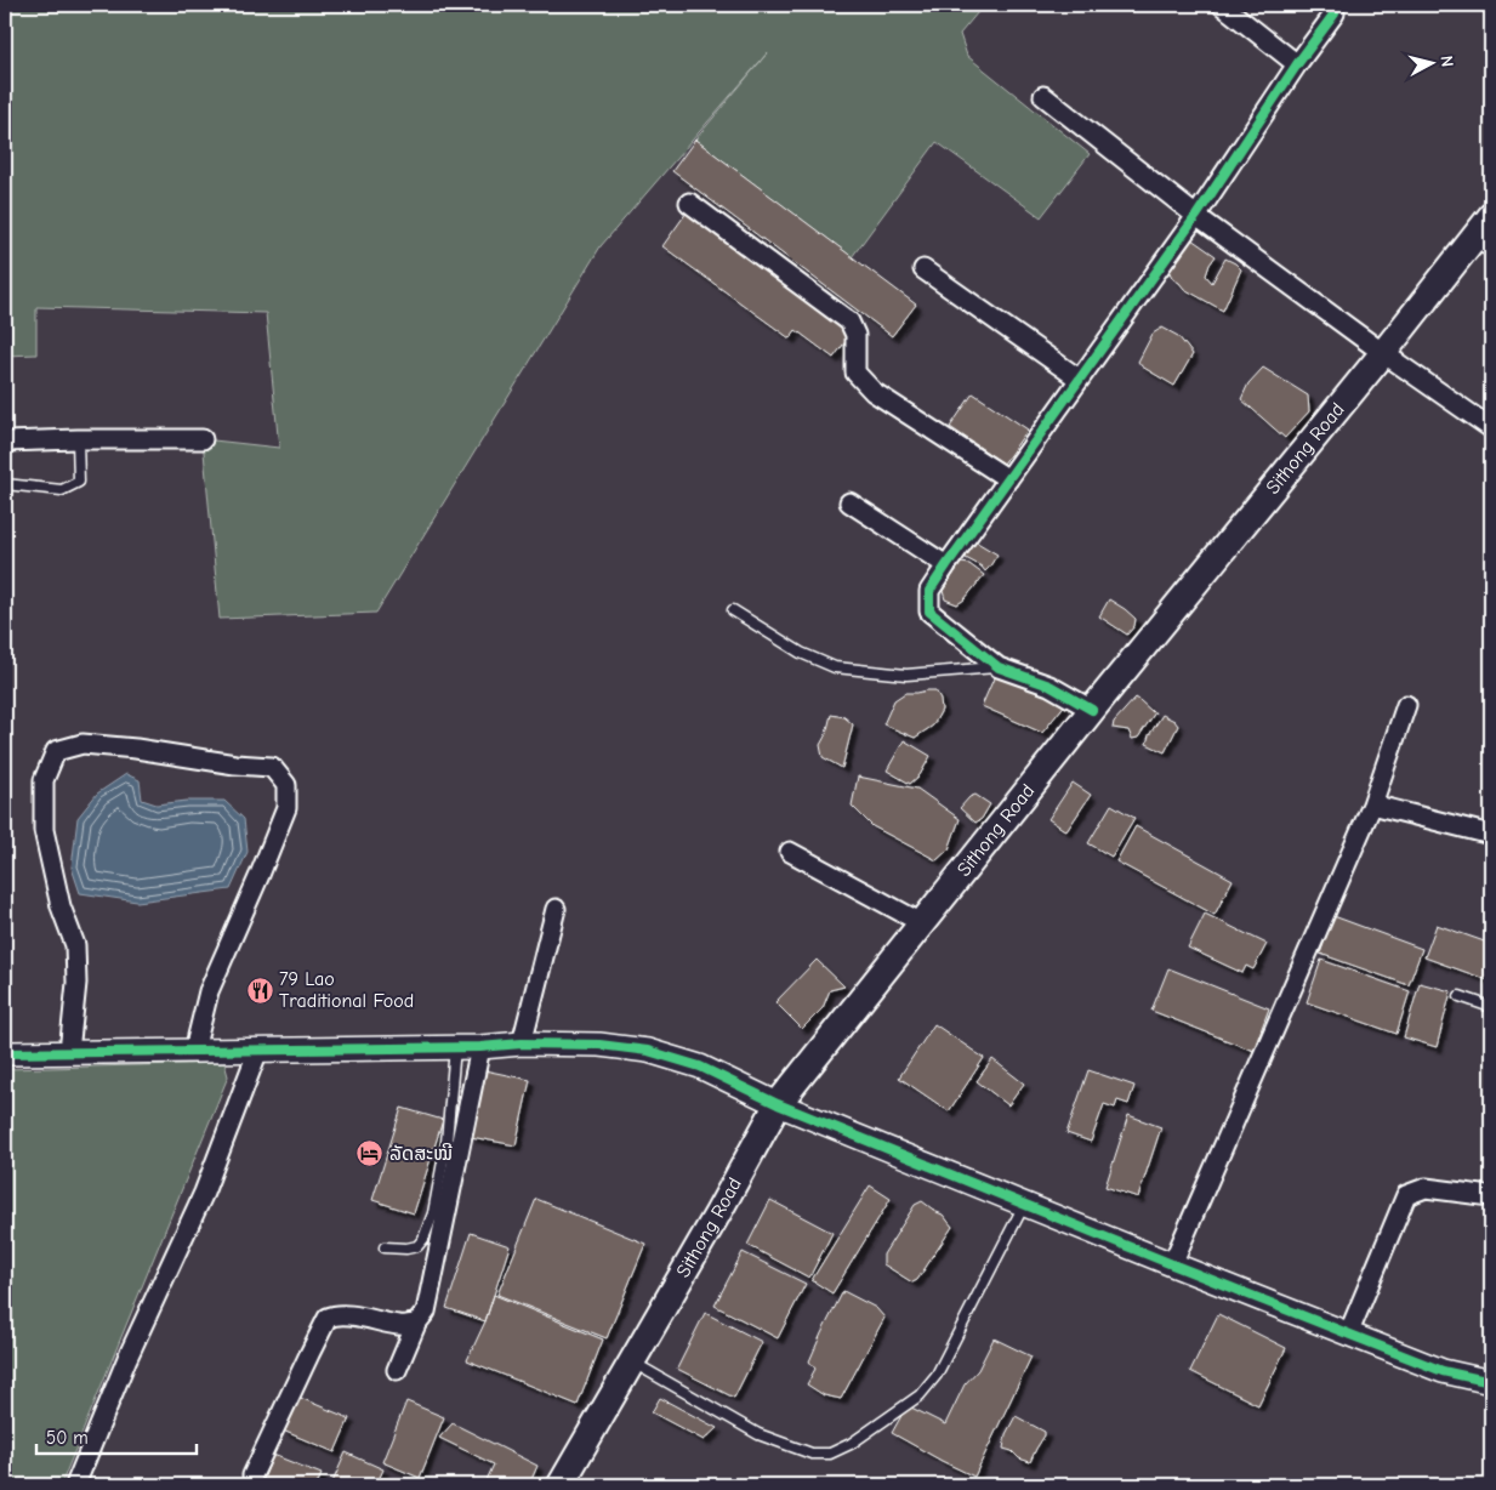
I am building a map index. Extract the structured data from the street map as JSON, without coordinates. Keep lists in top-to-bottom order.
{
  "streets": {
    "main road": ["Sithong Road"]
  },
  "places": {
    "restaurant": ["79 Lao Traditional Food"],
    "hotel": ["ລັດສະໝີ"]
  },
  "scale_bar": "50 m",
  "north": "right"
}
